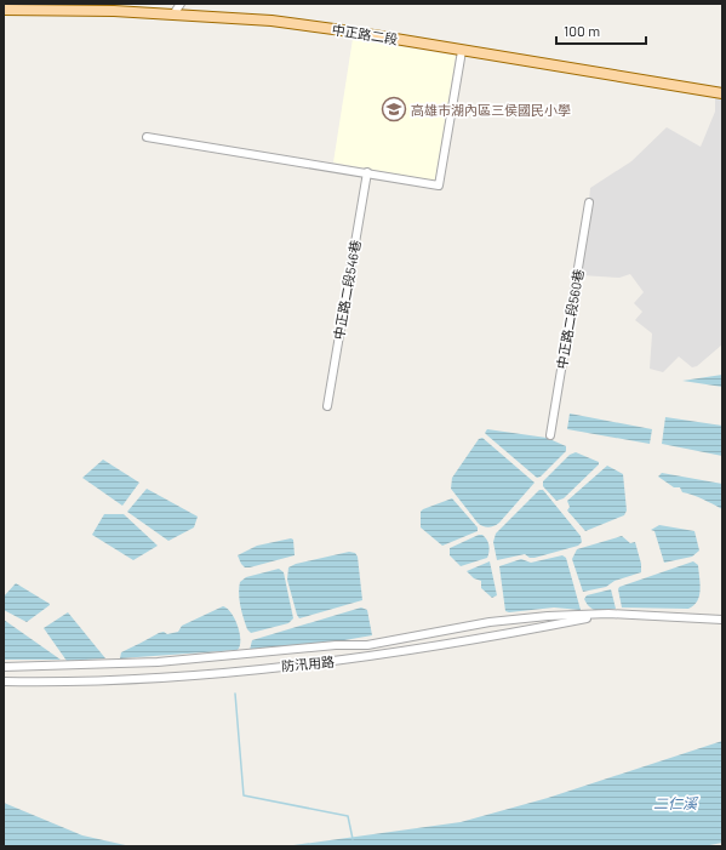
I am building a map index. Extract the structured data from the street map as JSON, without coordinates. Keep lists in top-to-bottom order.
{
  "streets": {
    "main road": ["中正路二段"],
    "street": ["中正路二段546巷", "中正路二段560巷", "防汛用路"]
  },
  "water": ["二仁溪"],
  "places": {
    "school or university": ["高雄市湖內區三侯國民小學"]
  },
  "scale_bar": "100 m"
}
